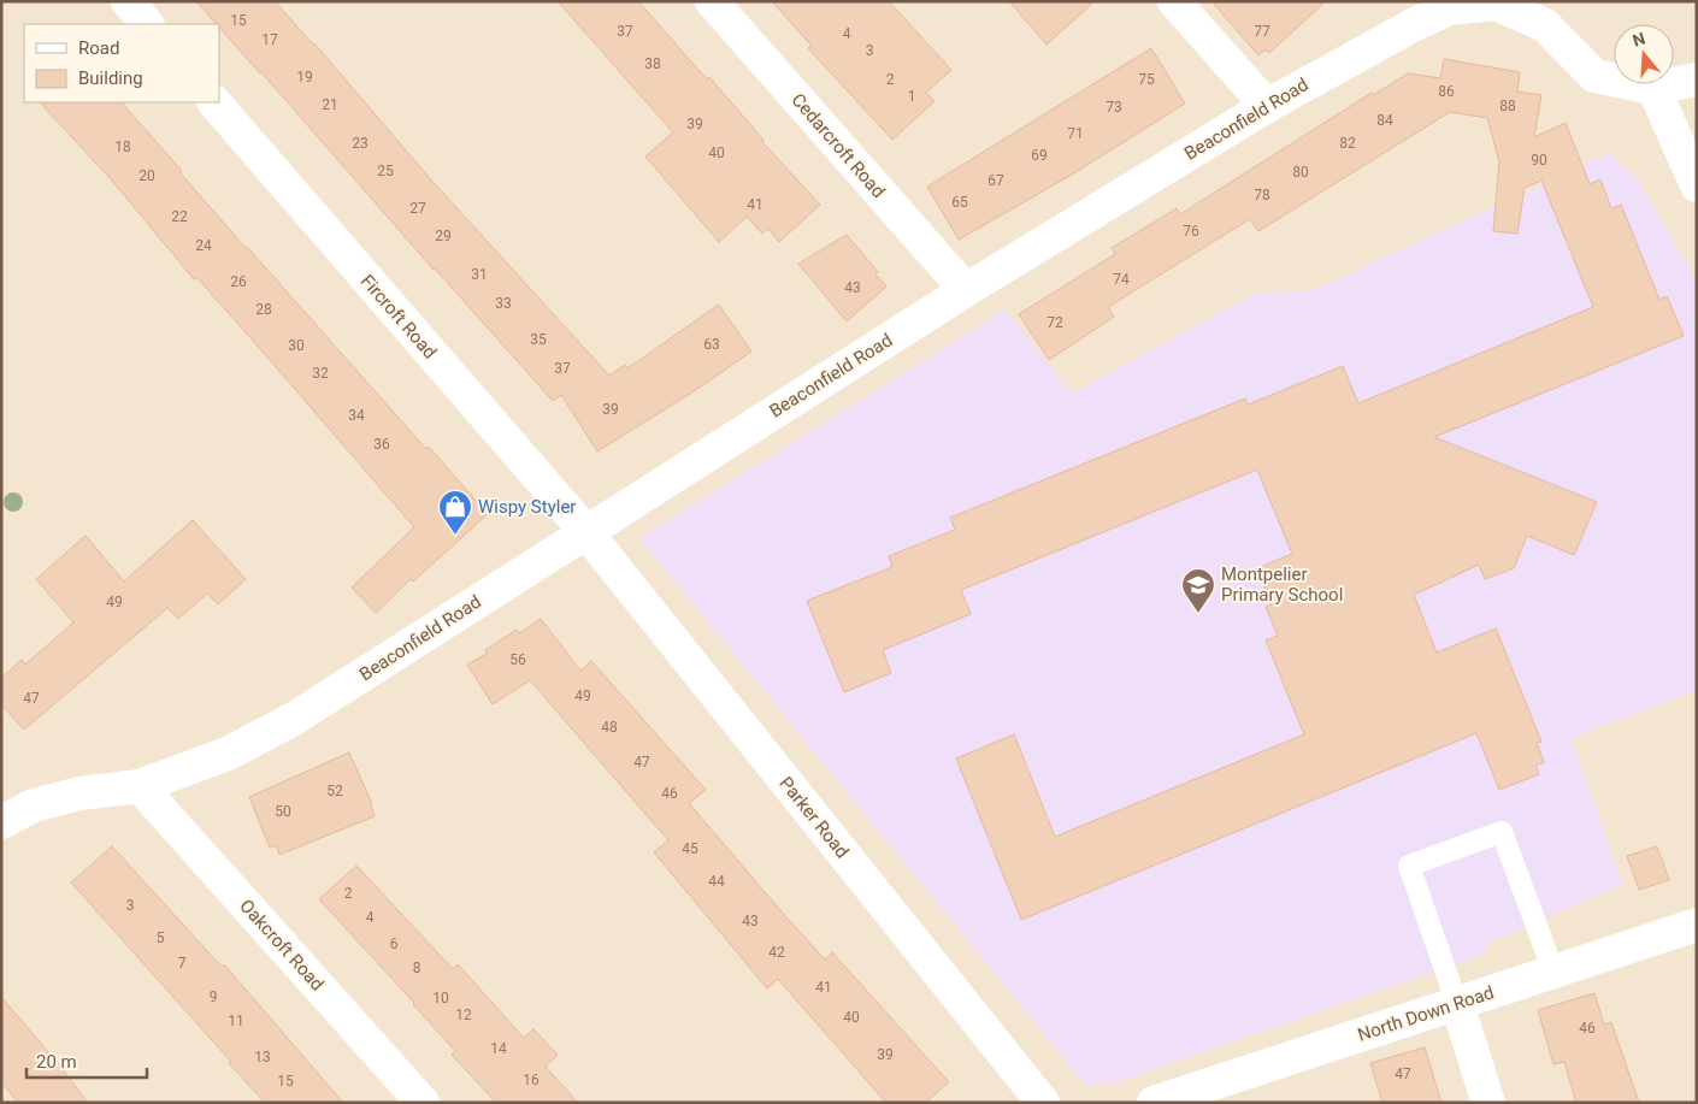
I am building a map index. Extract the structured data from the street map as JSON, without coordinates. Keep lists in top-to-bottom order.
{
  "streets": {
    "street": [
      "Beaconfield Road",
      "Cedarcroft Road",
      "Fircroft Road",
      "Parker Road",
      "Oakcroft Road",
      "North Down Road"
    ]
  },
  "crossings": [
    ["Beaconfield Road", "Cedarcroft Road"],
    ["Beaconfield Road", "Fircroft Road"],
    ["Beaconfield Road", "Parker Road"],
    ["Beaconfield Road", "Oakcroft Road"],
    ["Fircroft Road", "Parker Road"]
  ],
  "places": {
    "shop": ["Wispy Styler"],
    "school or university": ["Montpelier Primary School"]
  },
  "house_numbers": [
    "15",
    "37",
    "77",
    "4",
    "17",
    "3",
    "38",
    "19",
    "2",
    "75",
    "86",
    "1",
    "21",
    "88",
    "73",
    "84",
    "39",
    "71",
    "23",
    "82",
    "18",
    "40",
    "69",
    "90",
    "25",
    "80",
    "20",
    "67",
    "78",
    "65",
    "41",
    "27",
    "22",
    "76",
    "29",
    "24",
    "31",
    "74",
    "26",
    "43",
    "33",
    "28",
    "72",
    "35",
    "63",
    "30",
    "37",
    "32",
    "39",
    "34",
    "36",
    "49",
    "56",
    "49",
    "47",
    "48",
    "47",
    "52",
    "46",
    "50",
    "45",
    "44",
    "2",
    "3",
    "4",
    "43",
    "5",
    "6",
    "42",
    "7",
    "8",
    "41",
    "9",
    "10",
    "12",
    "40",
    "11",
    "46",
    "14",
    "39",
    "13",
    "47",
    "16",
    "15"
  ],
  "legend": ["Road", "Building"],
  "scale_bar": "20 m",
  "north": "top"
}
